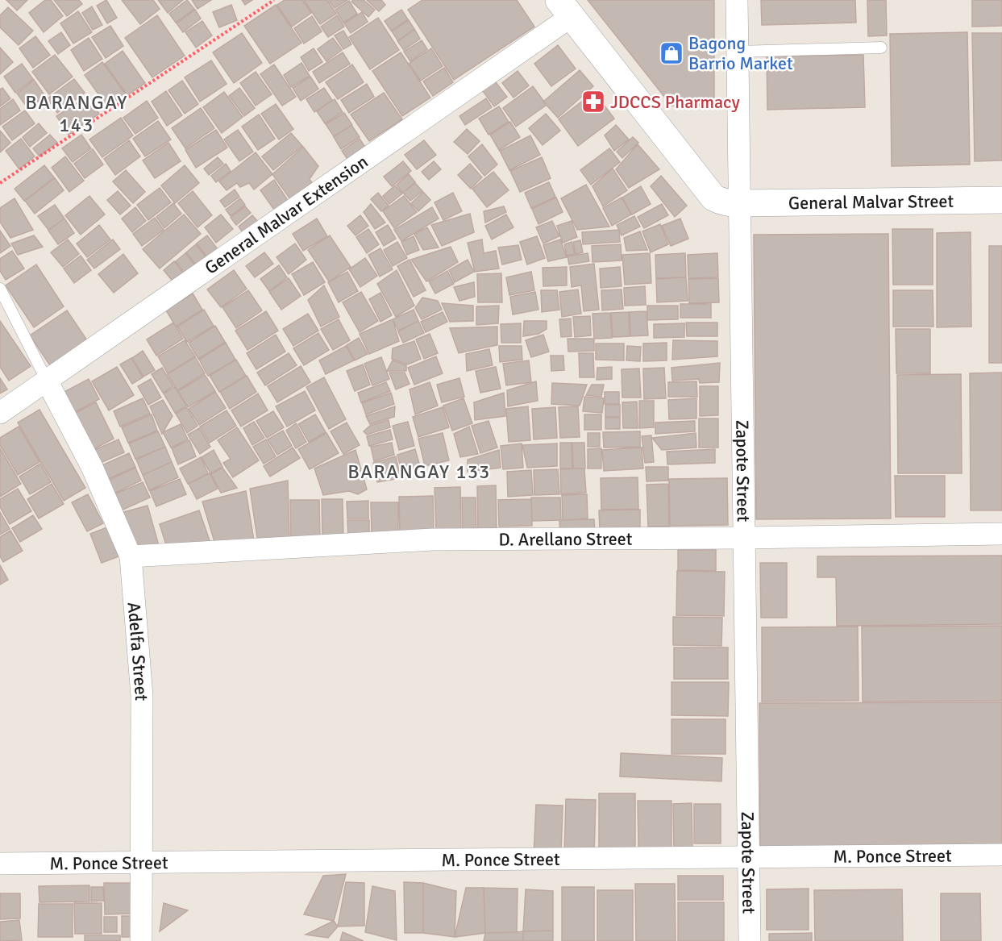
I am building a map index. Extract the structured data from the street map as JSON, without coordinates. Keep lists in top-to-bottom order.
{
  "streets": {
    "street": [
      "General Malvar Street",
      "General Malvar Extension",
      "Zapote Street",
      "D. Arellano Street",
      "Adelfa Street",
      "M. Ponce Street"
    ]
  },
  "crossings": [
    ["General Malvar Street", "General Malvar Extension"],
    ["General Malvar Street", "Zapote Street"],
    ["General Malvar Extension", "Adelfa Street"],
    ["Zapote Street", "D. Arellano Street"],
    ["Zapote Street", "M. Ponce Street"],
    ["D. Arellano Street", "Adelfa Street"],
    ["Adelfa Street", "M. Ponce Street"]
  ],
  "districts": ["BARANGAY 143", "BARANGAY 133"],
  "places": {
    "shop": ["Bagong Barrio Market"],
    "pharmacy": ["JDCCS Pharmacy"]
  }
}
